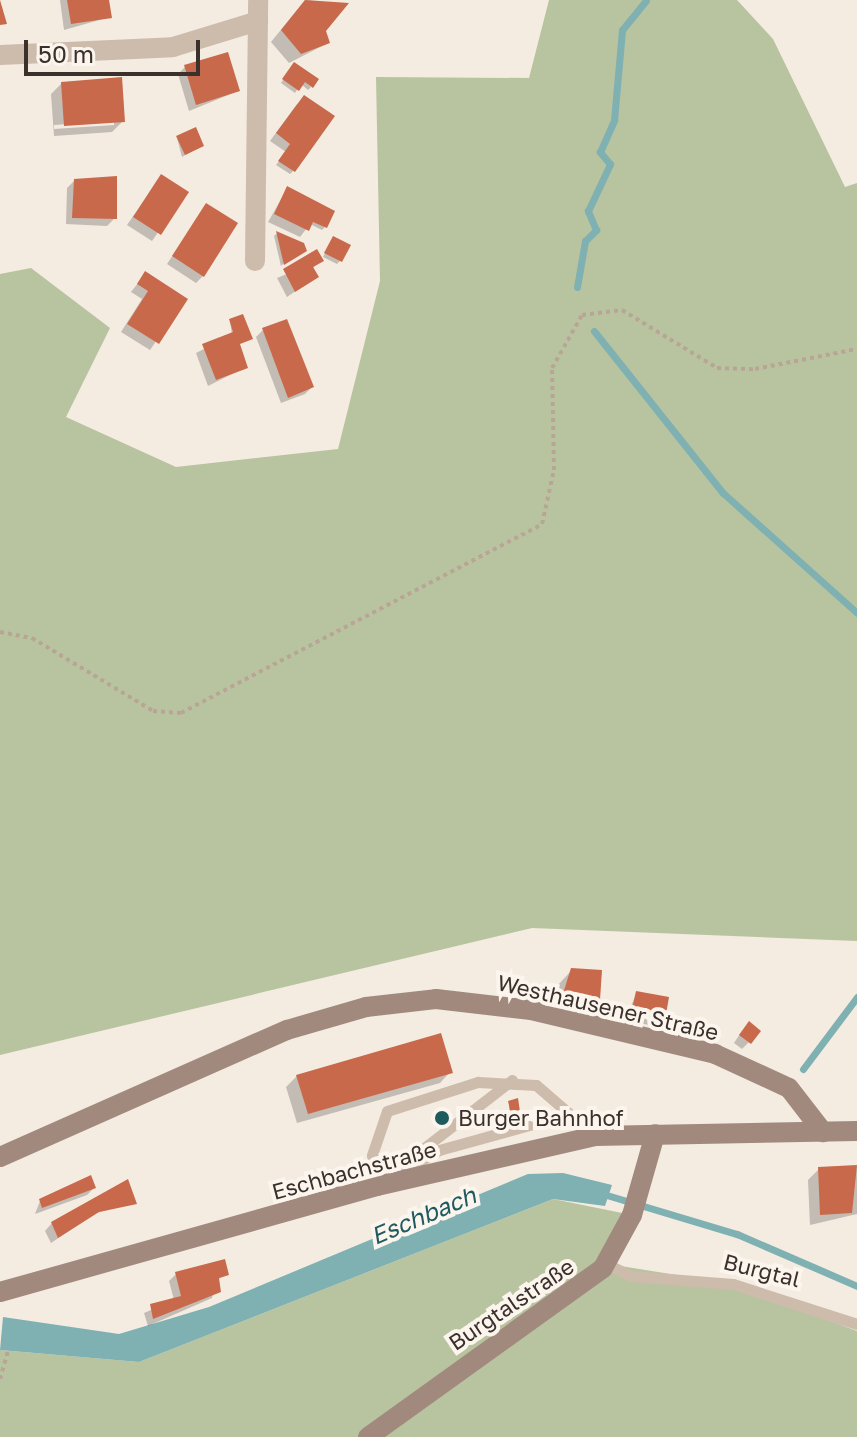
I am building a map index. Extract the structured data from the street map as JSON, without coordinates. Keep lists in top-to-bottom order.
{
  "streets": {
    "main road": ["Westhausener Straße", "Eschbachstraße", "Burgtalstraße"],
    "lane": ["Burgtal"]
  },
  "crossings": [
    ["Westhausener Straße", "Eschbachstraße"],
    ["Eschbachstraße", "Burgtalstraße"],
    ["Burgtal", "Burgtalstraße"]
  ],
  "water": ["Eschbach"],
  "places": ["Burger Bahnhof"],
  "scale_bar": "50 m"
}
